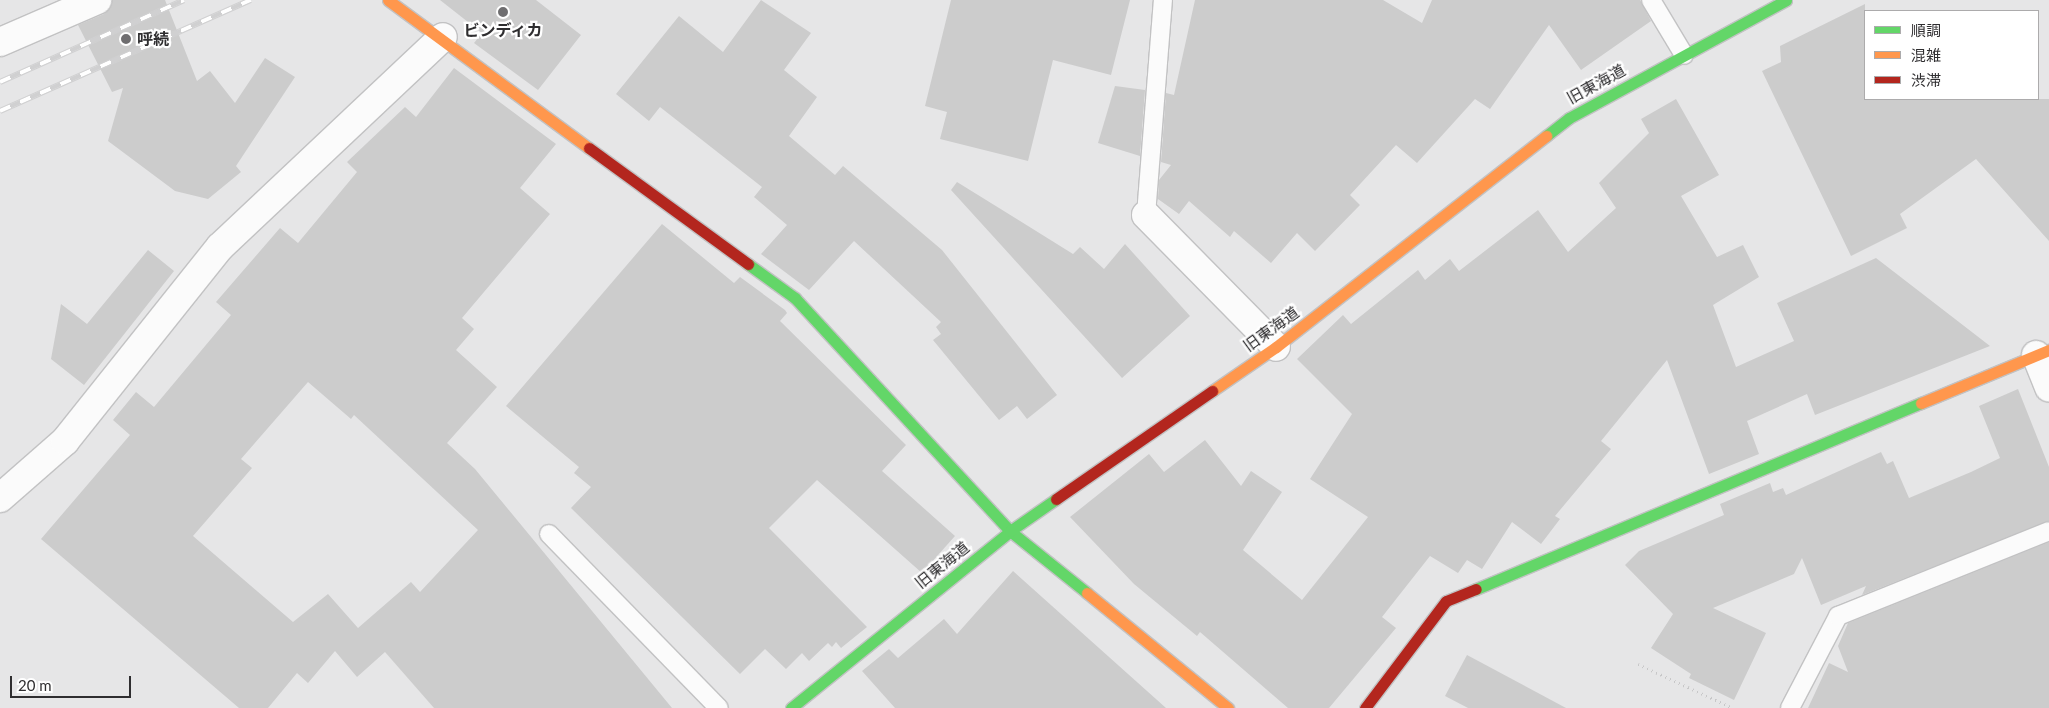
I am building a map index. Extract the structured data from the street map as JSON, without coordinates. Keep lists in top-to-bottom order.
{
  "streets": {
    "street": ["旧東海道"]
  },
  "places": ["ビンディカ", "呼続"],
  "legend": ["順調", "混雑", "渋滞"],
  "scale_bar": "20 m"
}
